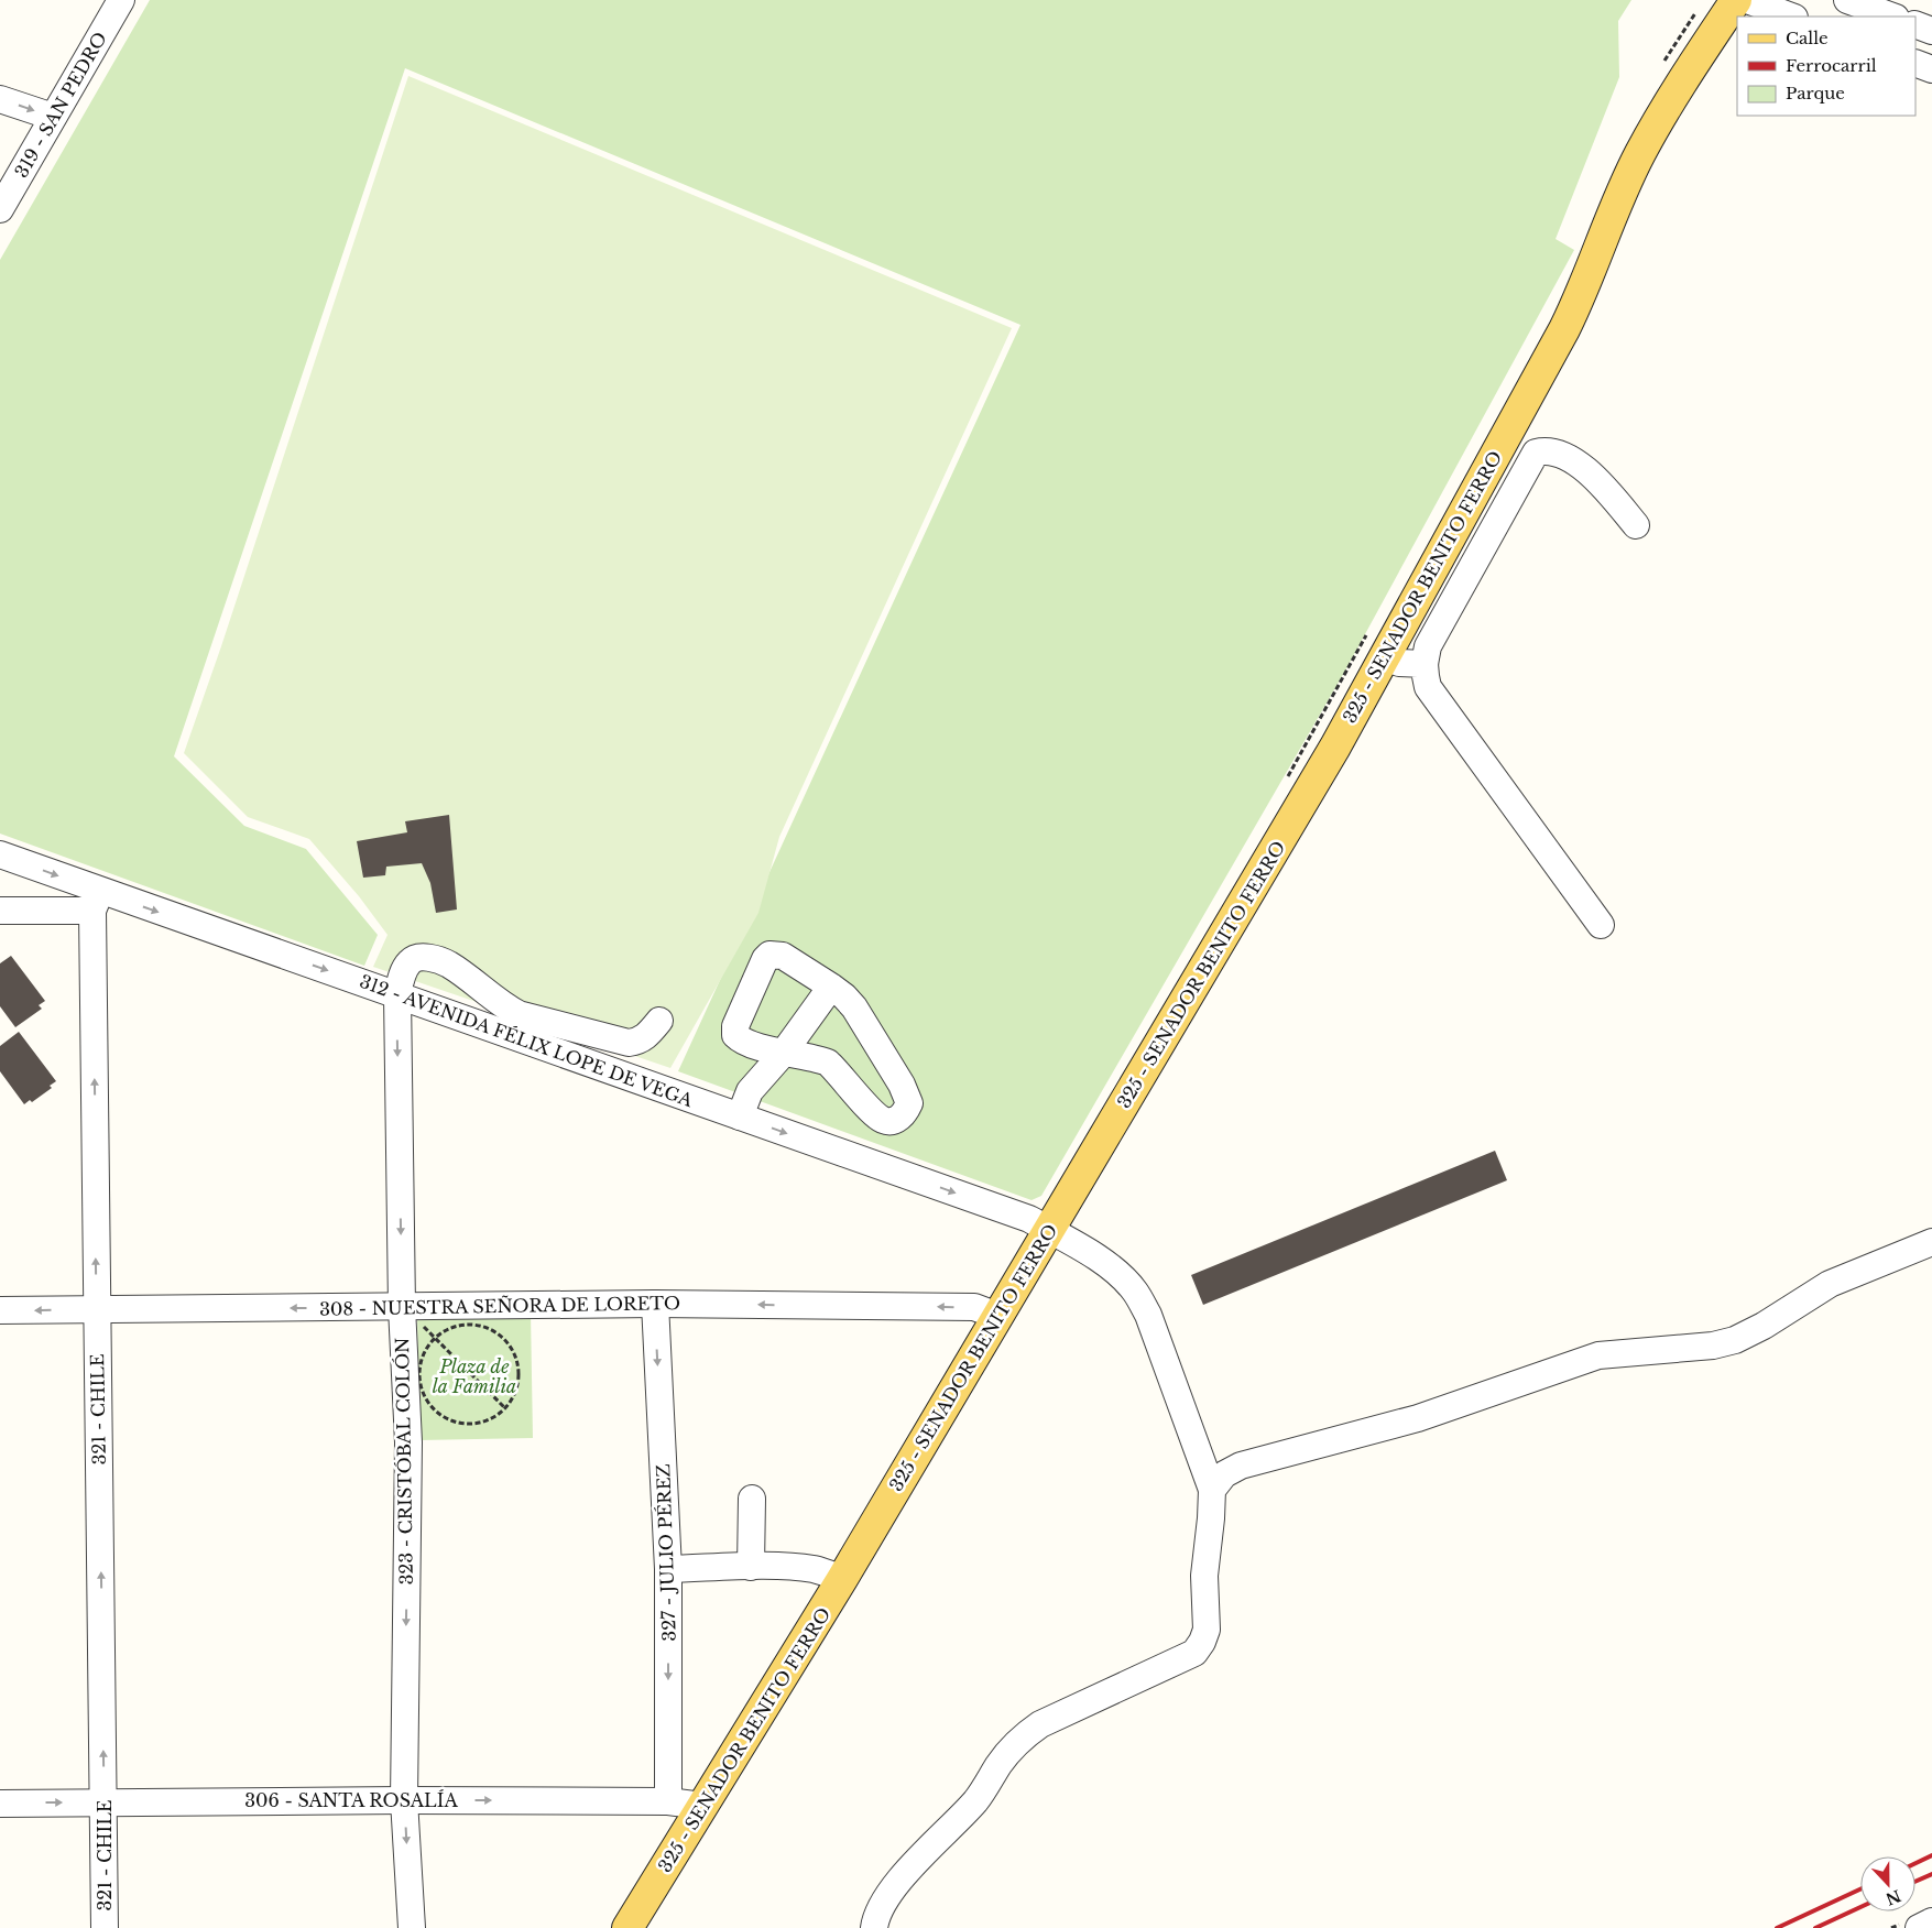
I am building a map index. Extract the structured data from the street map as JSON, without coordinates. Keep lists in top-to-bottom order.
{
  "streets": {
    "main road": ["325 - SENADOR BENITO FERRO"],
    "street": [
      "319 - SAN PEDRO",
      "312 - AVENIDA FÉLIX LOPE DE VEGA",
      "308 - NUESTRA SEÑORA DE LORETO",
      "321 - CHILE",
      "323 - CRISTÓBAL COLÓN",
      "327 - JULIO PÉREZ",
      "306 - SANTA ROSALÍA"
    ]
  },
  "crossings": [
    ["325 - SENADOR BENITO FERRO", "312 - AVENIDA FÉLIX LOPE DE VEGA"],
    ["325 - SENADOR BENITO FERRO", "308 - NUESTRA SEÑORA DE LORETO"],
    ["325 - SENADOR BENITO FERRO", "306 - SANTA ROSALÍA"],
    ["312 - AVENIDA FÉLIX LOPE DE VEGA", "321 - CHILE"],
    ["312 - AVENIDA FÉLIX LOPE DE VEGA", "323 - CRISTÓBAL COLÓN"],
    ["308 - NUESTRA SEÑORA DE LORETO", "321 - CHILE"],
    ["308 - NUESTRA SEÑORA DE LORETO", "323 - CRISTÓBAL COLÓN"],
    ["308 - NUESTRA SEÑORA DE LORETO", "327 - JULIO PÉREZ"],
    ["321 - CHILE", "306 - SANTA ROSALÍA"],
    ["323 - CRISTÓBAL COLÓN", "306 - SANTA ROSALÍA"],
    ["327 - JULIO PÉREZ", "306 - SANTA ROSALÍA"]
  ],
  "one_way": [
    "312 - AVENIDA FÉLIX LOPE DE VEGA",
    "308 - NUESTRA SEÑORA DE LORETO",
    "321 - CHILE",
    "323 - CRISTÓBAL COLÓN",
    "327 - JULIO PÉREZ",
    "306 - SANTA ROSALÍA"
  ],
  "parks": ["Plaza de la Familia"],
  "legend": ["Calle", "Ferrocarril", "Parque"],
  "north": "bottom"
}
